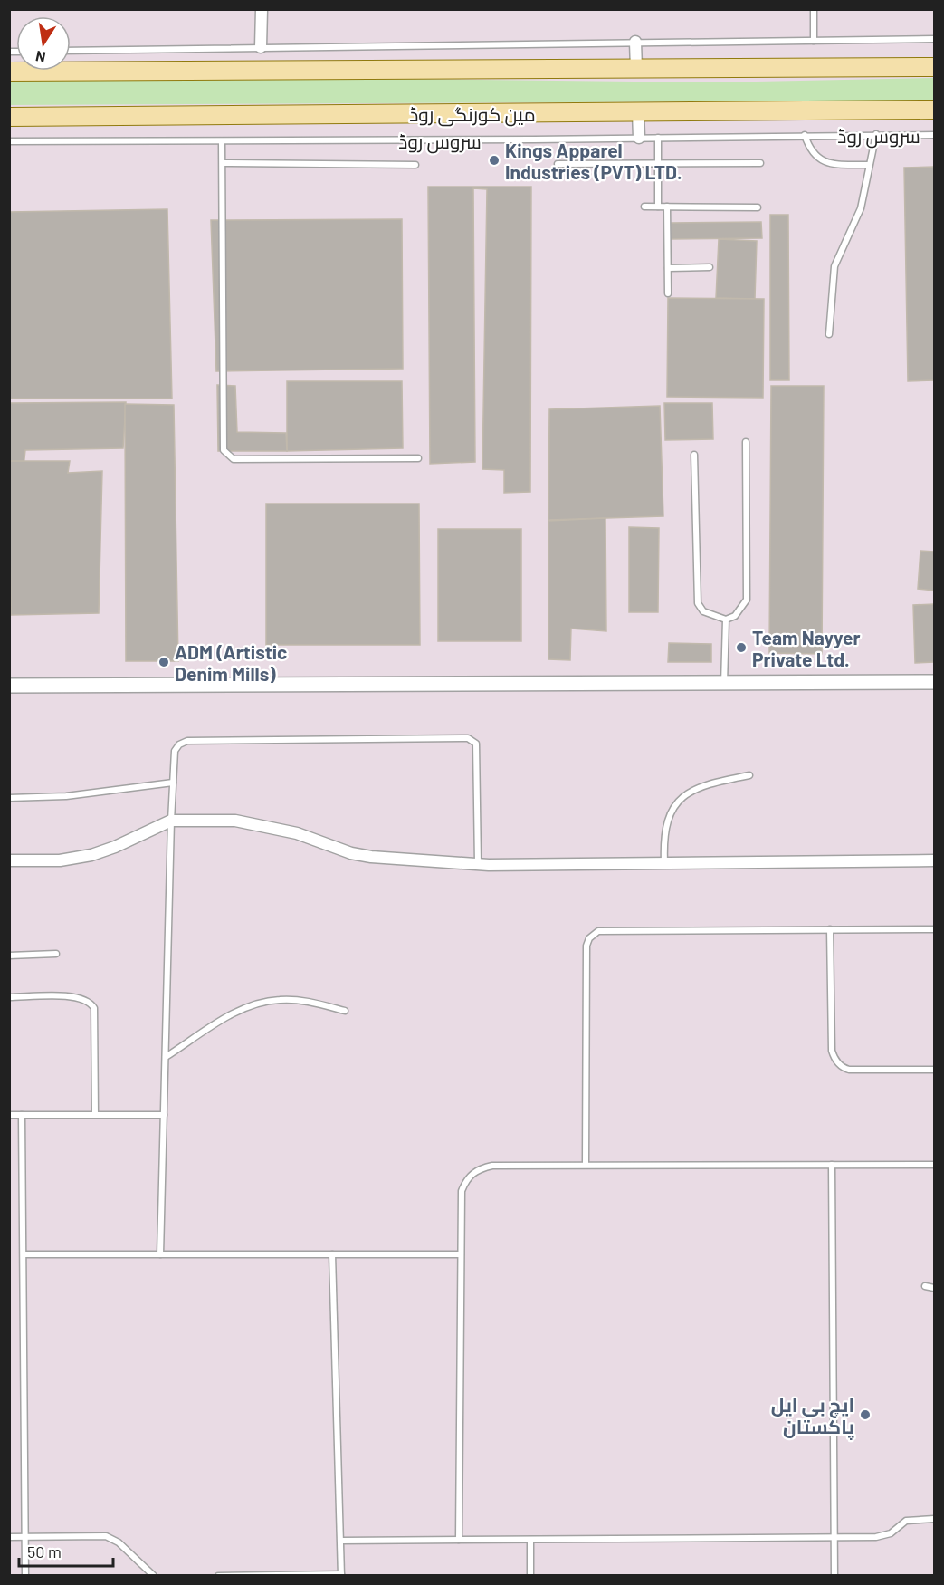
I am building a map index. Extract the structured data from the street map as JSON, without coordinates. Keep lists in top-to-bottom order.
{
  "streets": {
    "main road": ["مین کورنگی روڈ"],
    "lane": ["سروس روڈ"]
  },
  "places": [
    "Kings Apparel Industries (PVT) LTD.",
    "Team Nayyer Private Ltd.",
    "ADM (Artistic Denim Mills)",
    "ایچ بی ایل پاکستان"
  ],
  "scale_bar": "50 m",
  "north": "bottom"
}
